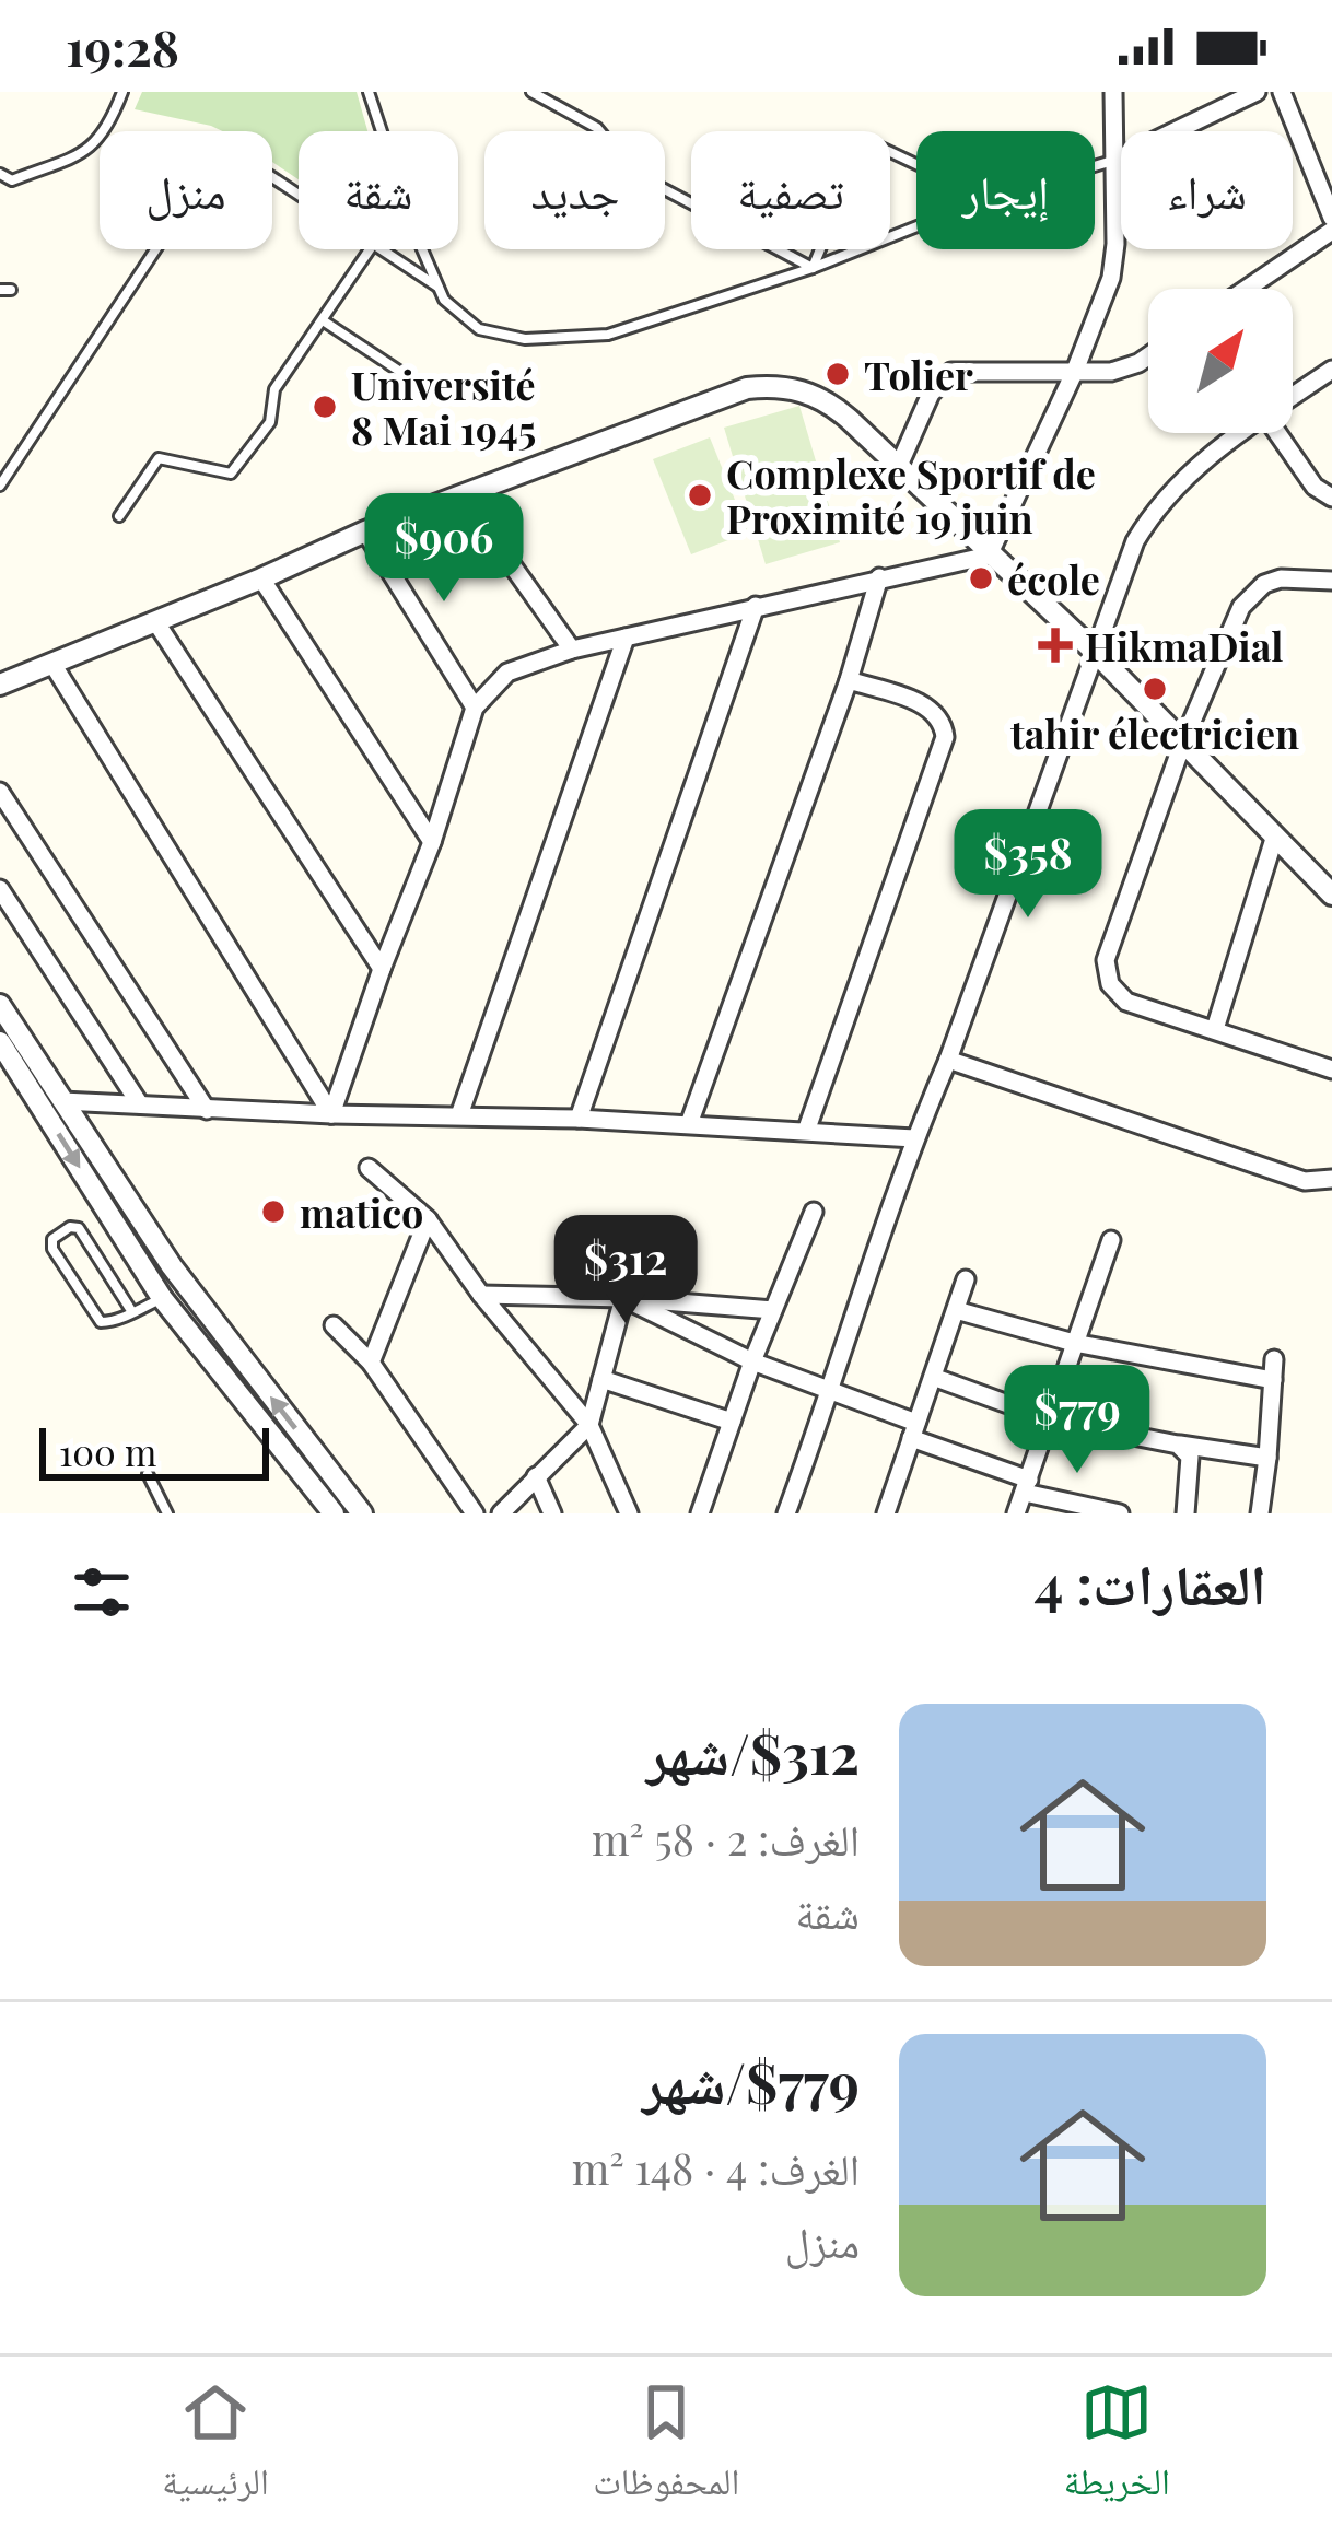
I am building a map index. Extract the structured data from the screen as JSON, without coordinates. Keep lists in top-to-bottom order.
{
  "places": {
    "other": [
      "Tolier",
      "Université 8 Mai 1945",
      "Complexe Sportif de Proximité 19 juin",
      "école",
      "tahir électricien",
      "matico"
    ],
    "health": ["HikmaDial"]
  },
  "scale_bar": "100 m",
  "north": "top right",
  "page": {
    "status": "19:28",
    "chip": [
      "شراء",
      "إيجار",
      "تصفية",
      "جديد",
      "شقة",
      "منزل"
    ],
    "price": [
      "$906",
      "$358",
      "$312",
      "$779"
    ],
    "scale": "100 m",
    "heading": "العقارات: 4",
    "list": [
      {
        "name": "$312/شهر",
        "note": "الغرف: 2 · 58 m² · شقة"
      },
      {
        "name": "$779/شهر",
        "note": "الغرف: 4 · 148 m² · منزل"
      }
    ],
    "tabs": ["الخريطة", "المحفوظات", "الرئيسية"]
  }
}
